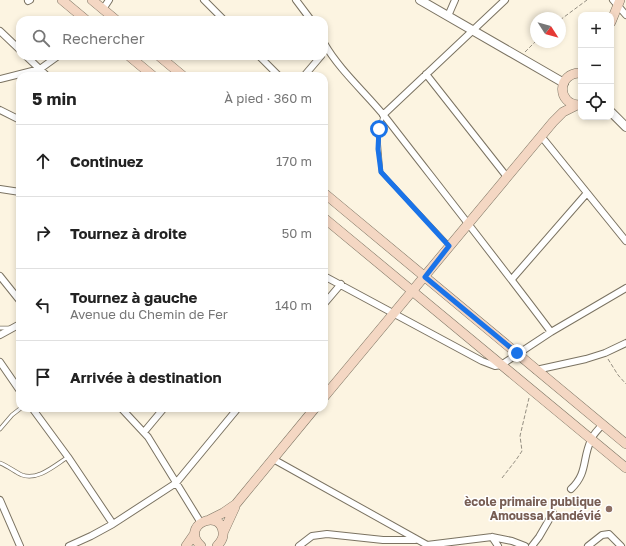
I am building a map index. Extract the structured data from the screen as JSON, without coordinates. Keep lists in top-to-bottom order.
{
  "places": ["ècole primaire publique Amoussa Kandévié"],
  "north": "bottom right",
  "page": {
    "map_buttons": ["+", "−"],
    "search": "Rechercher",
    "heading": ["5 min", "À pied · 360 m"],
    "list": [
      ["Continuez", "170 m"],
      ["Tournez à droite", "50 m"],
      ["Tournez à gauche", "Avenue du Chemin de Fer", "140 m"],
      "Arrivée à destination"
    ]
  }
}
